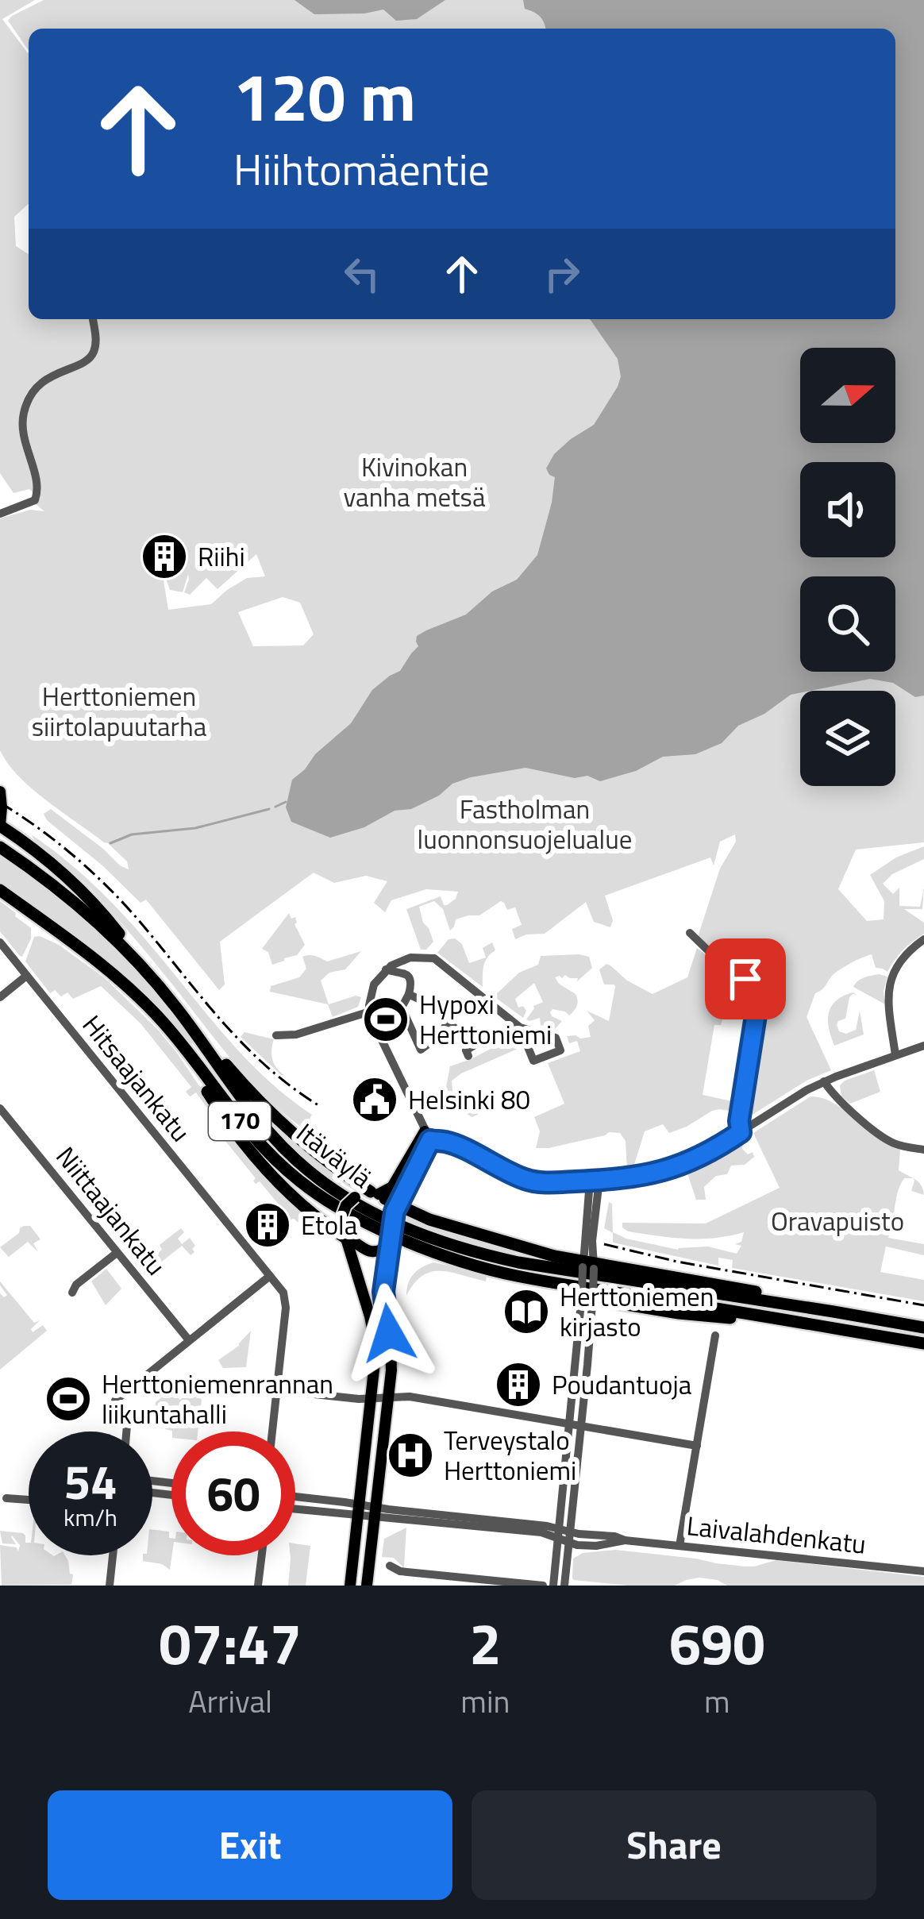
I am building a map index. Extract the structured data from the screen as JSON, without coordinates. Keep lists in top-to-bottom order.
{
  "streets": {
    "highway": ["170", "Itäväylä"],
    "street": ["Hitsaajankatu", "Niittaajankatu", "Laivalahdenkatu"]
  },
  "parks": [
    "Kivinokan vanha metsä",
    "Herttoniemen siirtolapuutarha",
    "Fastholman luonnonsuojelualue",
    "Oravapuisto"
  ],
  "places": {
    "building": ["Riihi", "Etola", "Poudantuoja"],
    "sports": ["Hypoxi Herttoniemi", "Herttoniemenrannan liikuntahalli"],
    "public building": ["Helsinki 80"],
    "library": ["Herttoniemen kirjasto"],
    "hospital": ["Terveystalo Herttoniemi"]
  },
  "north": "right",
  "page": {
    "turn": ["120 m", "Hiihtomäentie"],
    "speed": "54 km/h",
    "limit": "60",
    "eta": [
      "07:47",
      "Arrival",
      "2",
      "min",
      "690",
      "m"
    ],
    "buttons": ["Exit", "Share"]
  }
}
